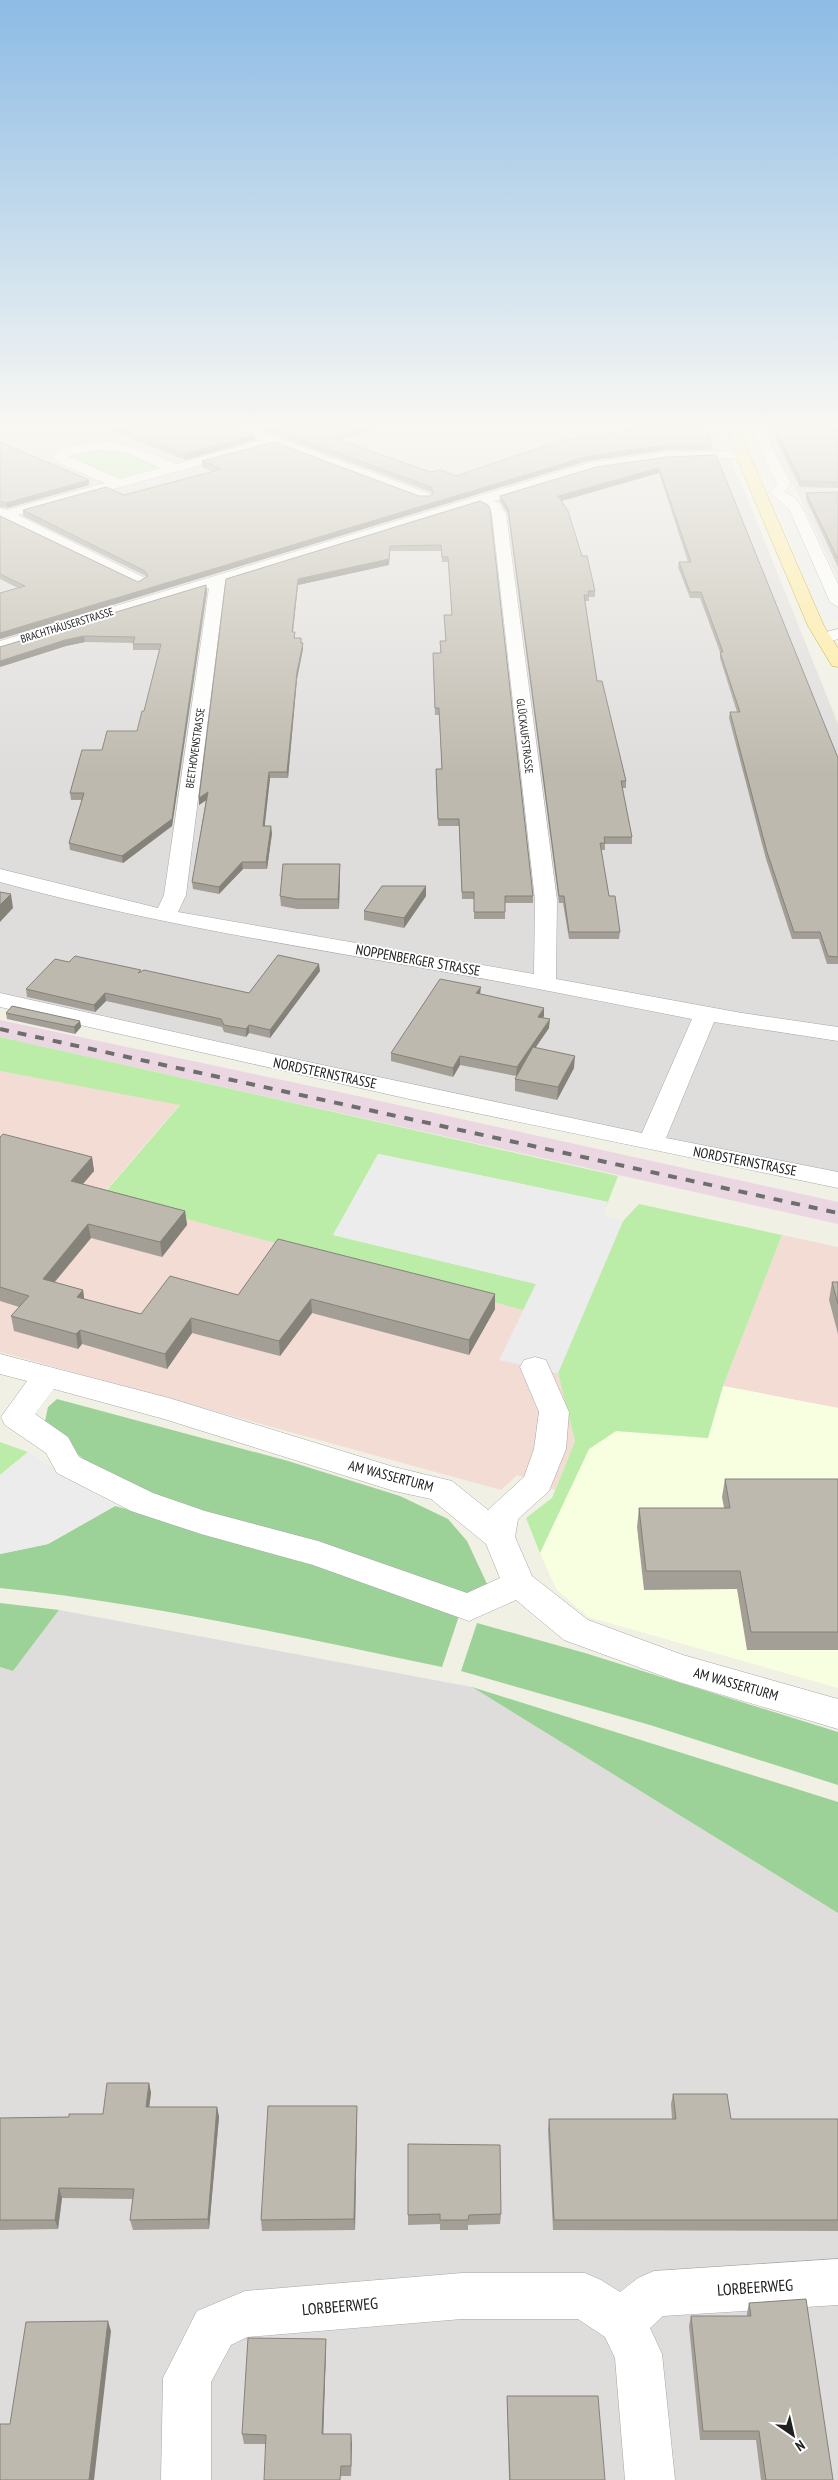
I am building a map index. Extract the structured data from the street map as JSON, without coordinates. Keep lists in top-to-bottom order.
{
  "streets": {
    "street": [
      "BRACHTHÄUSERSTRASSE",
      "GLÜCKAUFSTRASSE",
      "BEETHOVENSTRASSE",
      "NOPPENBERGER STRASSE",
      "NORDSTERNSTRASSE",
      "AM WASSERTURM",
      "LORBEERWEG"
    ]
  },
  "crossings": [
    ["BRACHTHÄUSERSTRASSE", "BEETHOVENSTRASSE"],
    ["GLÜCKAUFSTRASSE", "NOPPENBERGER STRASSE"],
    ["BEETHOVENSTRASSE", "NOPPENBERGER STRASSE"]
  ],
  "north": "bottom right"
}
